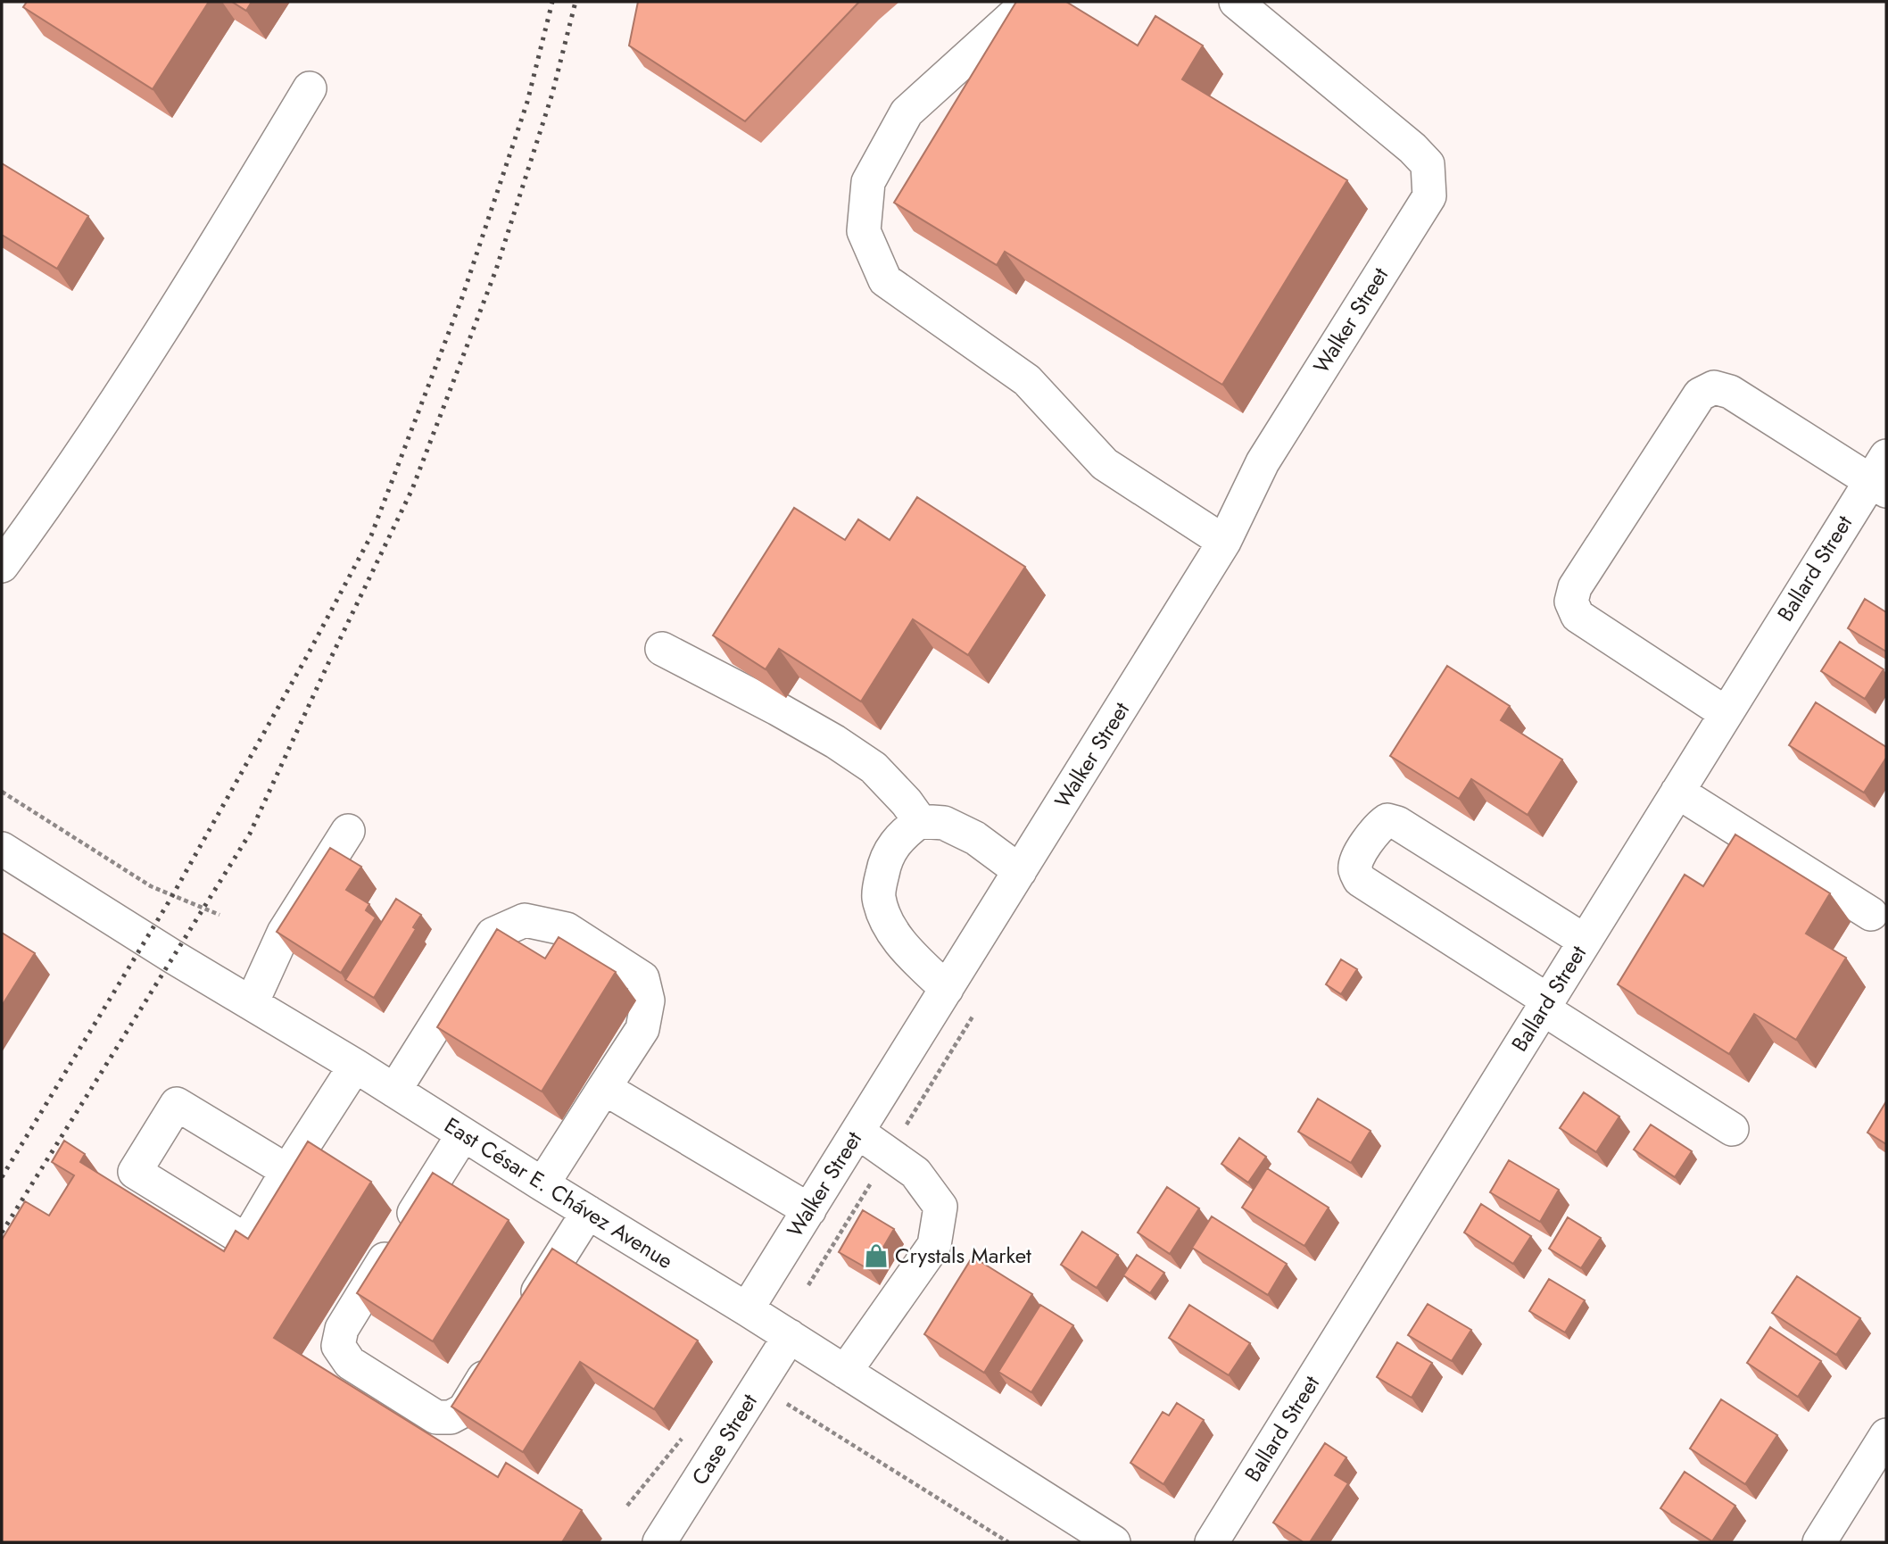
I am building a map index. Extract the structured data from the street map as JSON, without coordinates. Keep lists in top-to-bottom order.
{
  "streets": {
    "street": [
      "Walker Street",
      "Ballard Street",
      "East César E. Chávez Avenue",
      "Case Street"
    ]
  },
  "crossings": [
    ["Walker Street", "East César E. Chávez Avenue"],
    ["East César E. Chávez Avenue", "Case Street"]
  ],
  "places": {
    "shop": ["Crystals Market"]
  }
}
